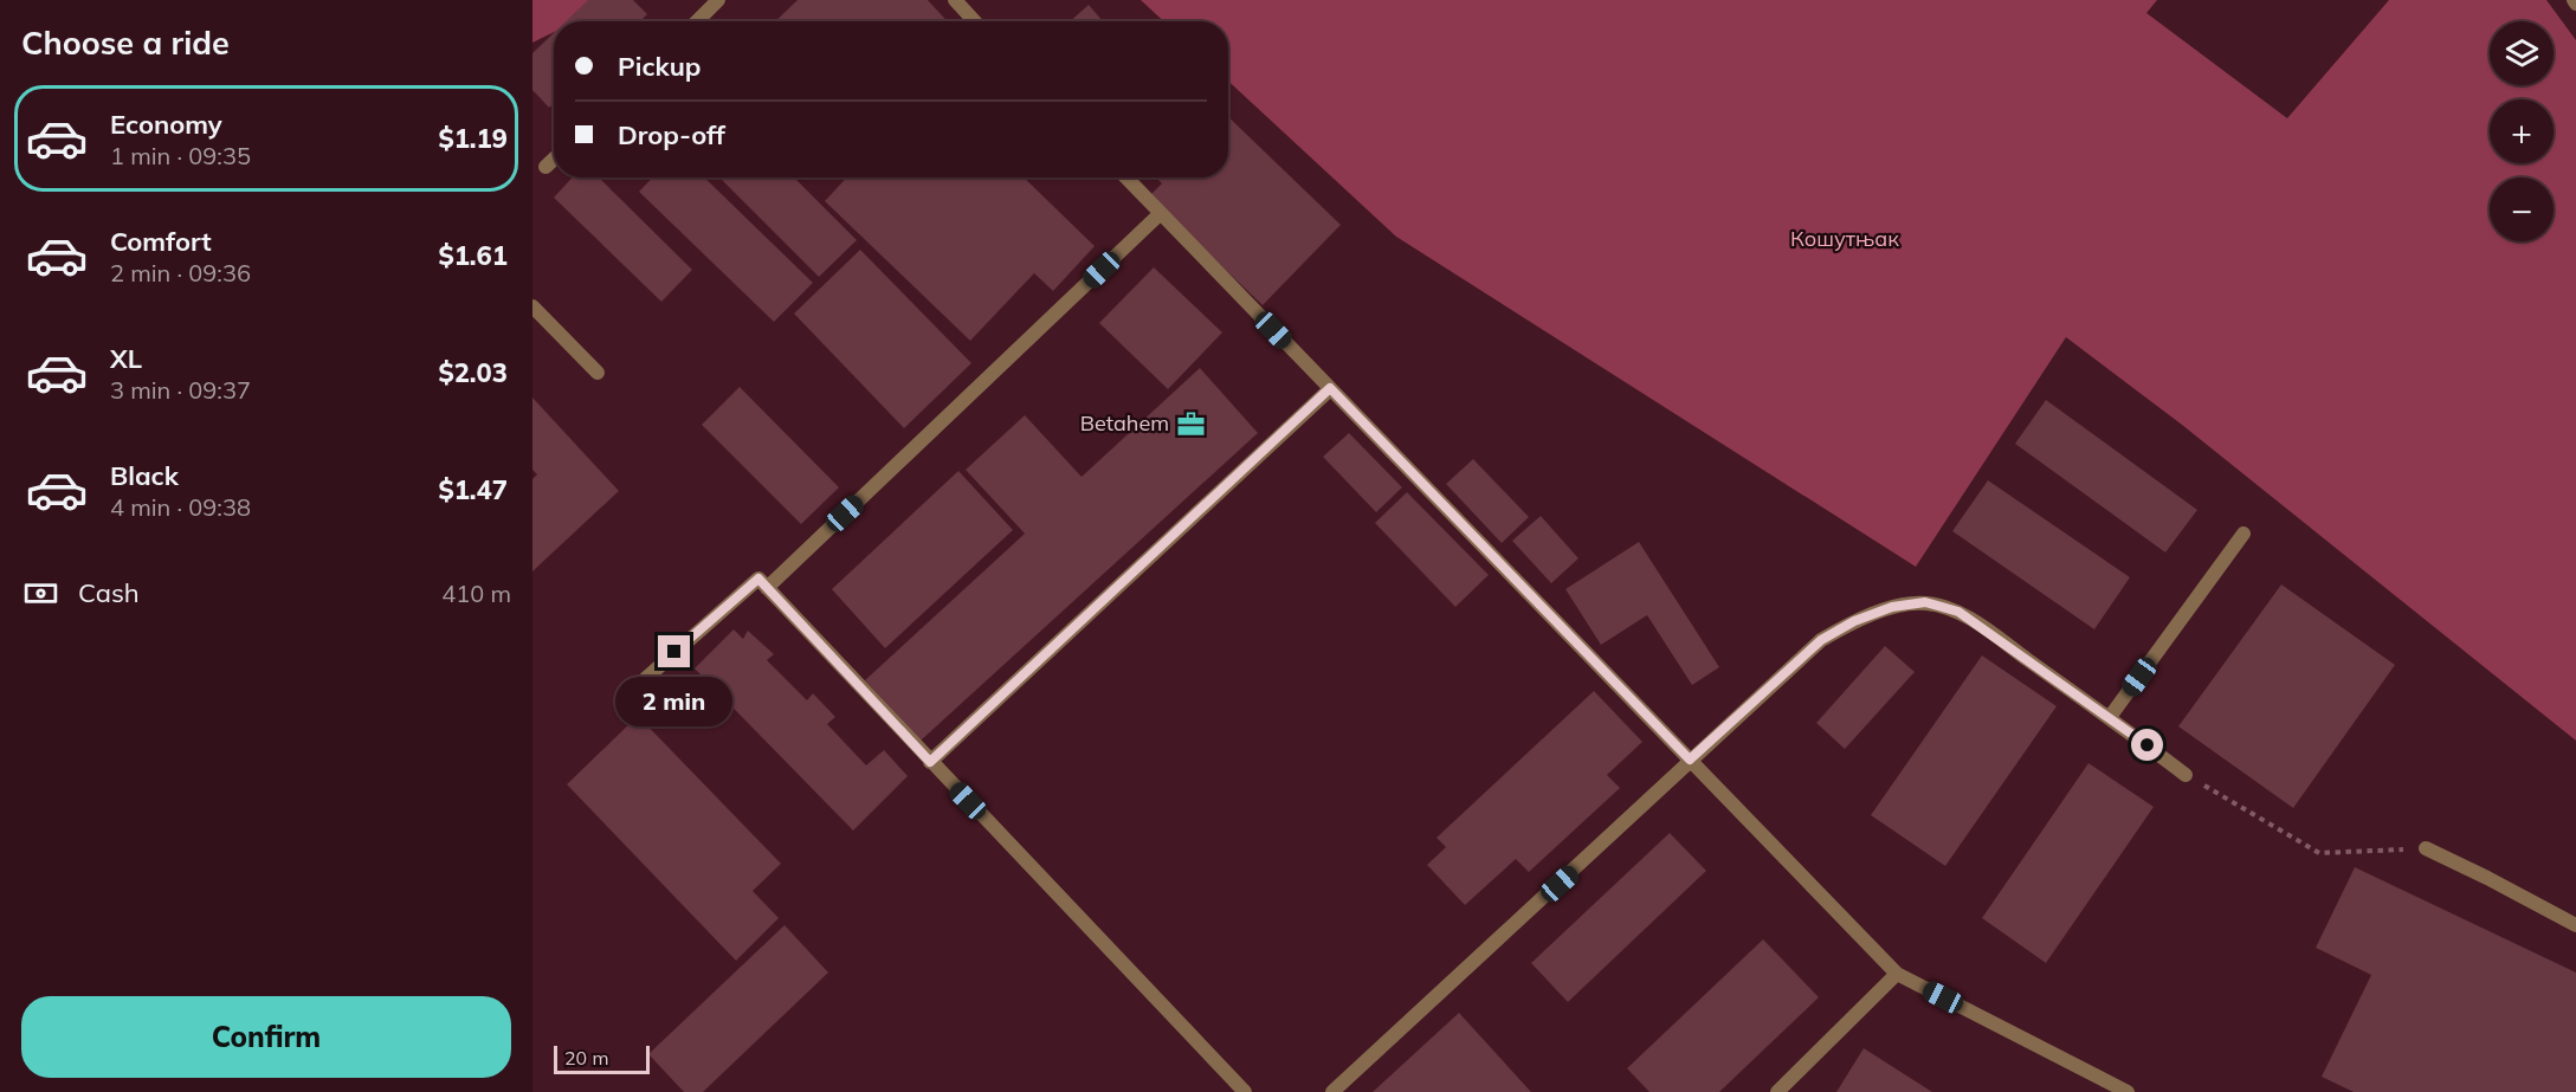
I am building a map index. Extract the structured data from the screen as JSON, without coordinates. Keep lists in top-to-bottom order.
{
  "parks": ["Кошутњак"],
  "places": {
    "office": ["Betahem"]
  },
  "scale_bar": "20 m",
  "page": {
    "heading": "Choose a ride",
    "map_buttons": ["+", "−"],
    "banner": ["Pickup", "Drop-off"],
    "list": [
      {
        "name": "Economy",
        "note": "1 min · 09:35",
        "value": "$1.19"
      },
      {
        "name": "Comfort",
        "note": "2 min · 09:36",
        "value": "$1.61"
      },
      {
        "name": "XL",
        "note": "3 min · 09:37",
        "value": "$2.03"
      },
      {
        "name": "Black",
        "note": "4 min · 09:38",
        "value": "$1.47"
      }
    ],
    "pay": ["Cash", "410 m"],
    "bubble": "2 min",
    "buttons": "Confirm",
    "scale": "20 m"
  }
}
